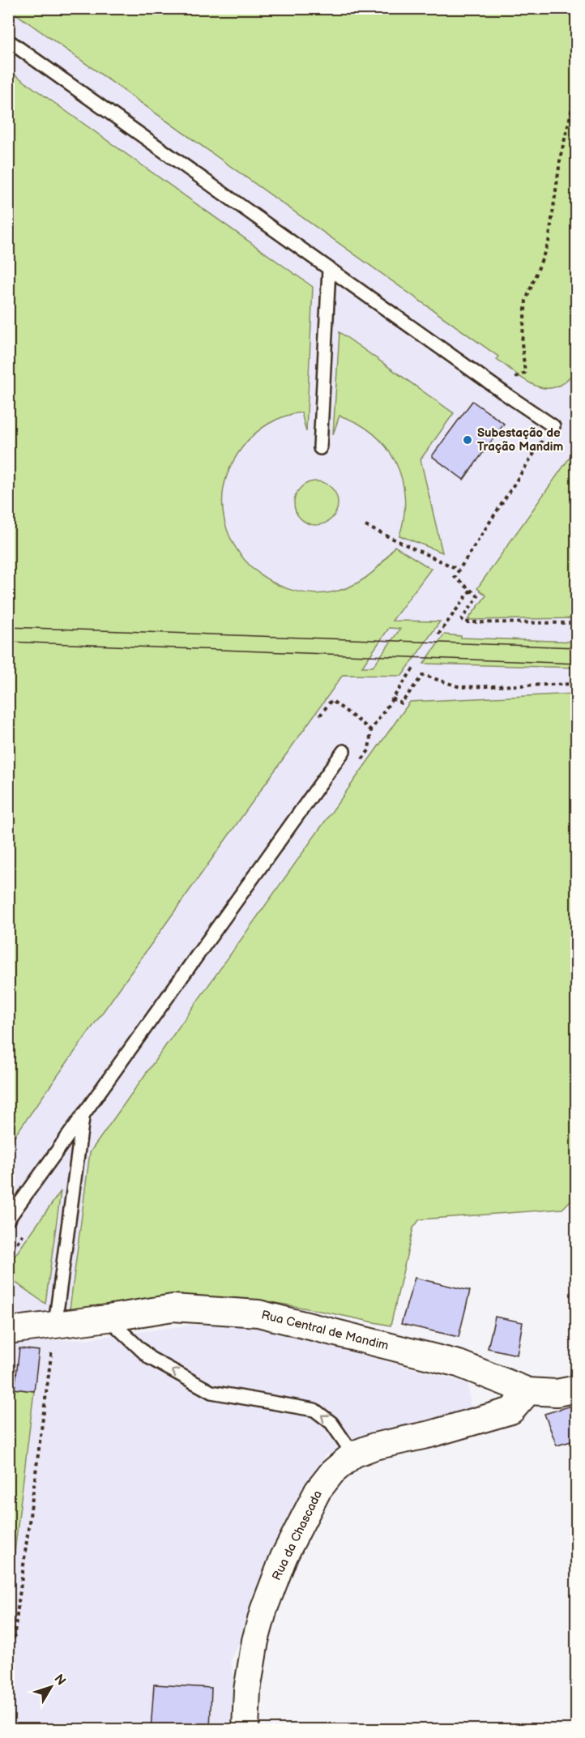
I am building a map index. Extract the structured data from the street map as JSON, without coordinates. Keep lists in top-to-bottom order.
{
  "streets": {
    "street": ["Rua Central de Mandim", "Rua da Chascada"]
  },
  "crossings": [
    ["Rua Central de Mandim", "Rua da Chascada"]
  ],
  "places": ["Subestação de Tração Mandim"],
  "north": "top right"
}
